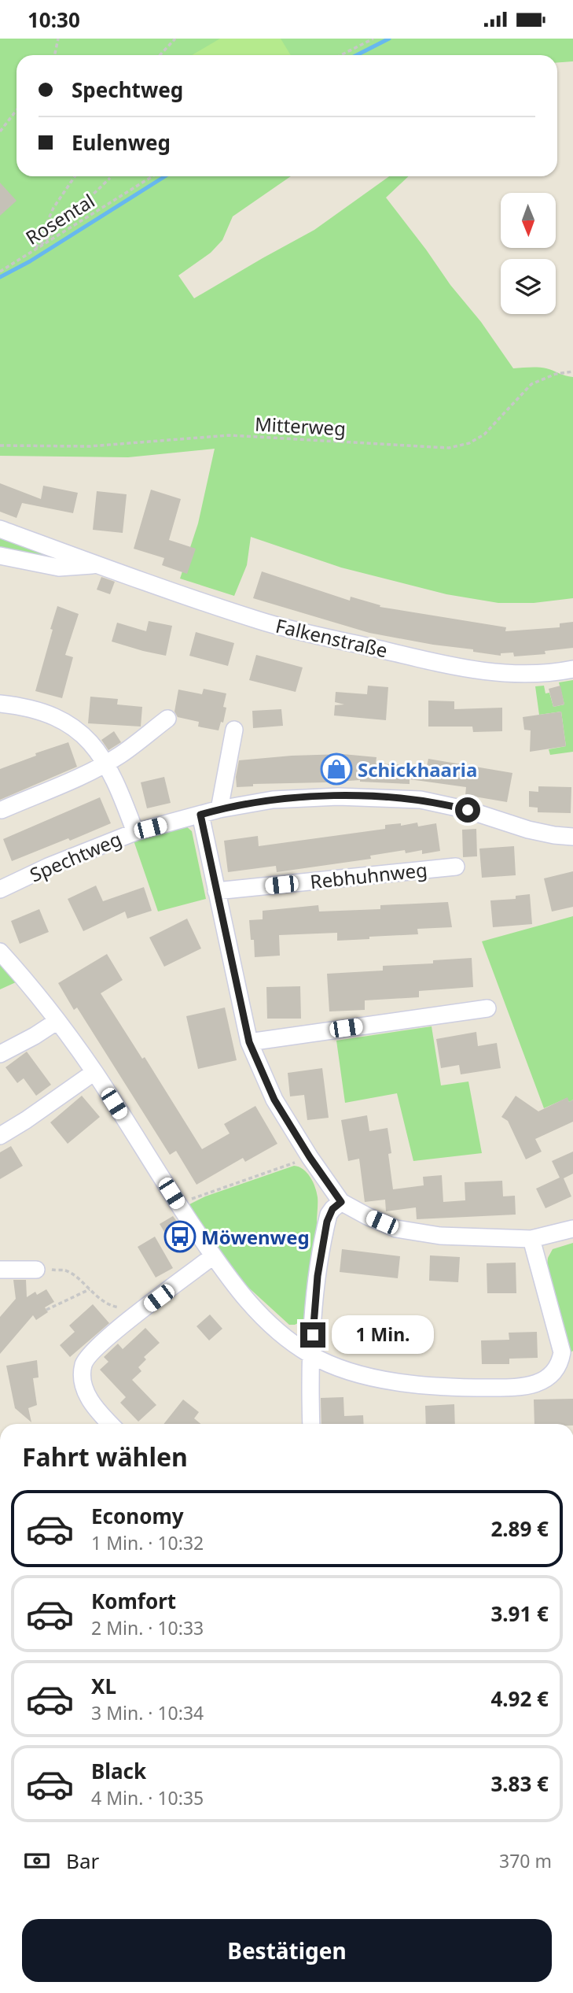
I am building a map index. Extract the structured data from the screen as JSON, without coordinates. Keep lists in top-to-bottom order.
{
  "streets": {
    "street": ["Falkenstraße", "Spechtweg", "Rebhuhnweg"],
    "path": ["Rosental", "Mitterweg"]
  },
  "places": {
    "shop": ["Schickhaaria"],
    "bus stop": ["Möwenweg"]
  },
  "north": "bottom",
  "page": {
    "status": "10:30",
    "banner": ["Spechtweg", "Eulenweg"],
    "bubble": "1 Min.",
    "heading": "Fahrt wählen",
    "list": [
      {
        "name": "Economy",
        "note": "1 Min. · 10:32",
        "value": "2.89 €"
      },
      {
        "name": "Komfort",
        "note": "2 Min. · 10:33",
        "value": "3.91 €"
      },
      {
        "name": "XL",
        "note": "3 Min. · 10:34",
        "value": "4.92 €"
      },
      {
        "name": "Black",
        "note": "4 Min. · 10:35",
        "value": "3.83 €"
      }
    ],
    "pay": ["Bar", "370 m"],
    "buttons": "Bestätigen"
  }
}
